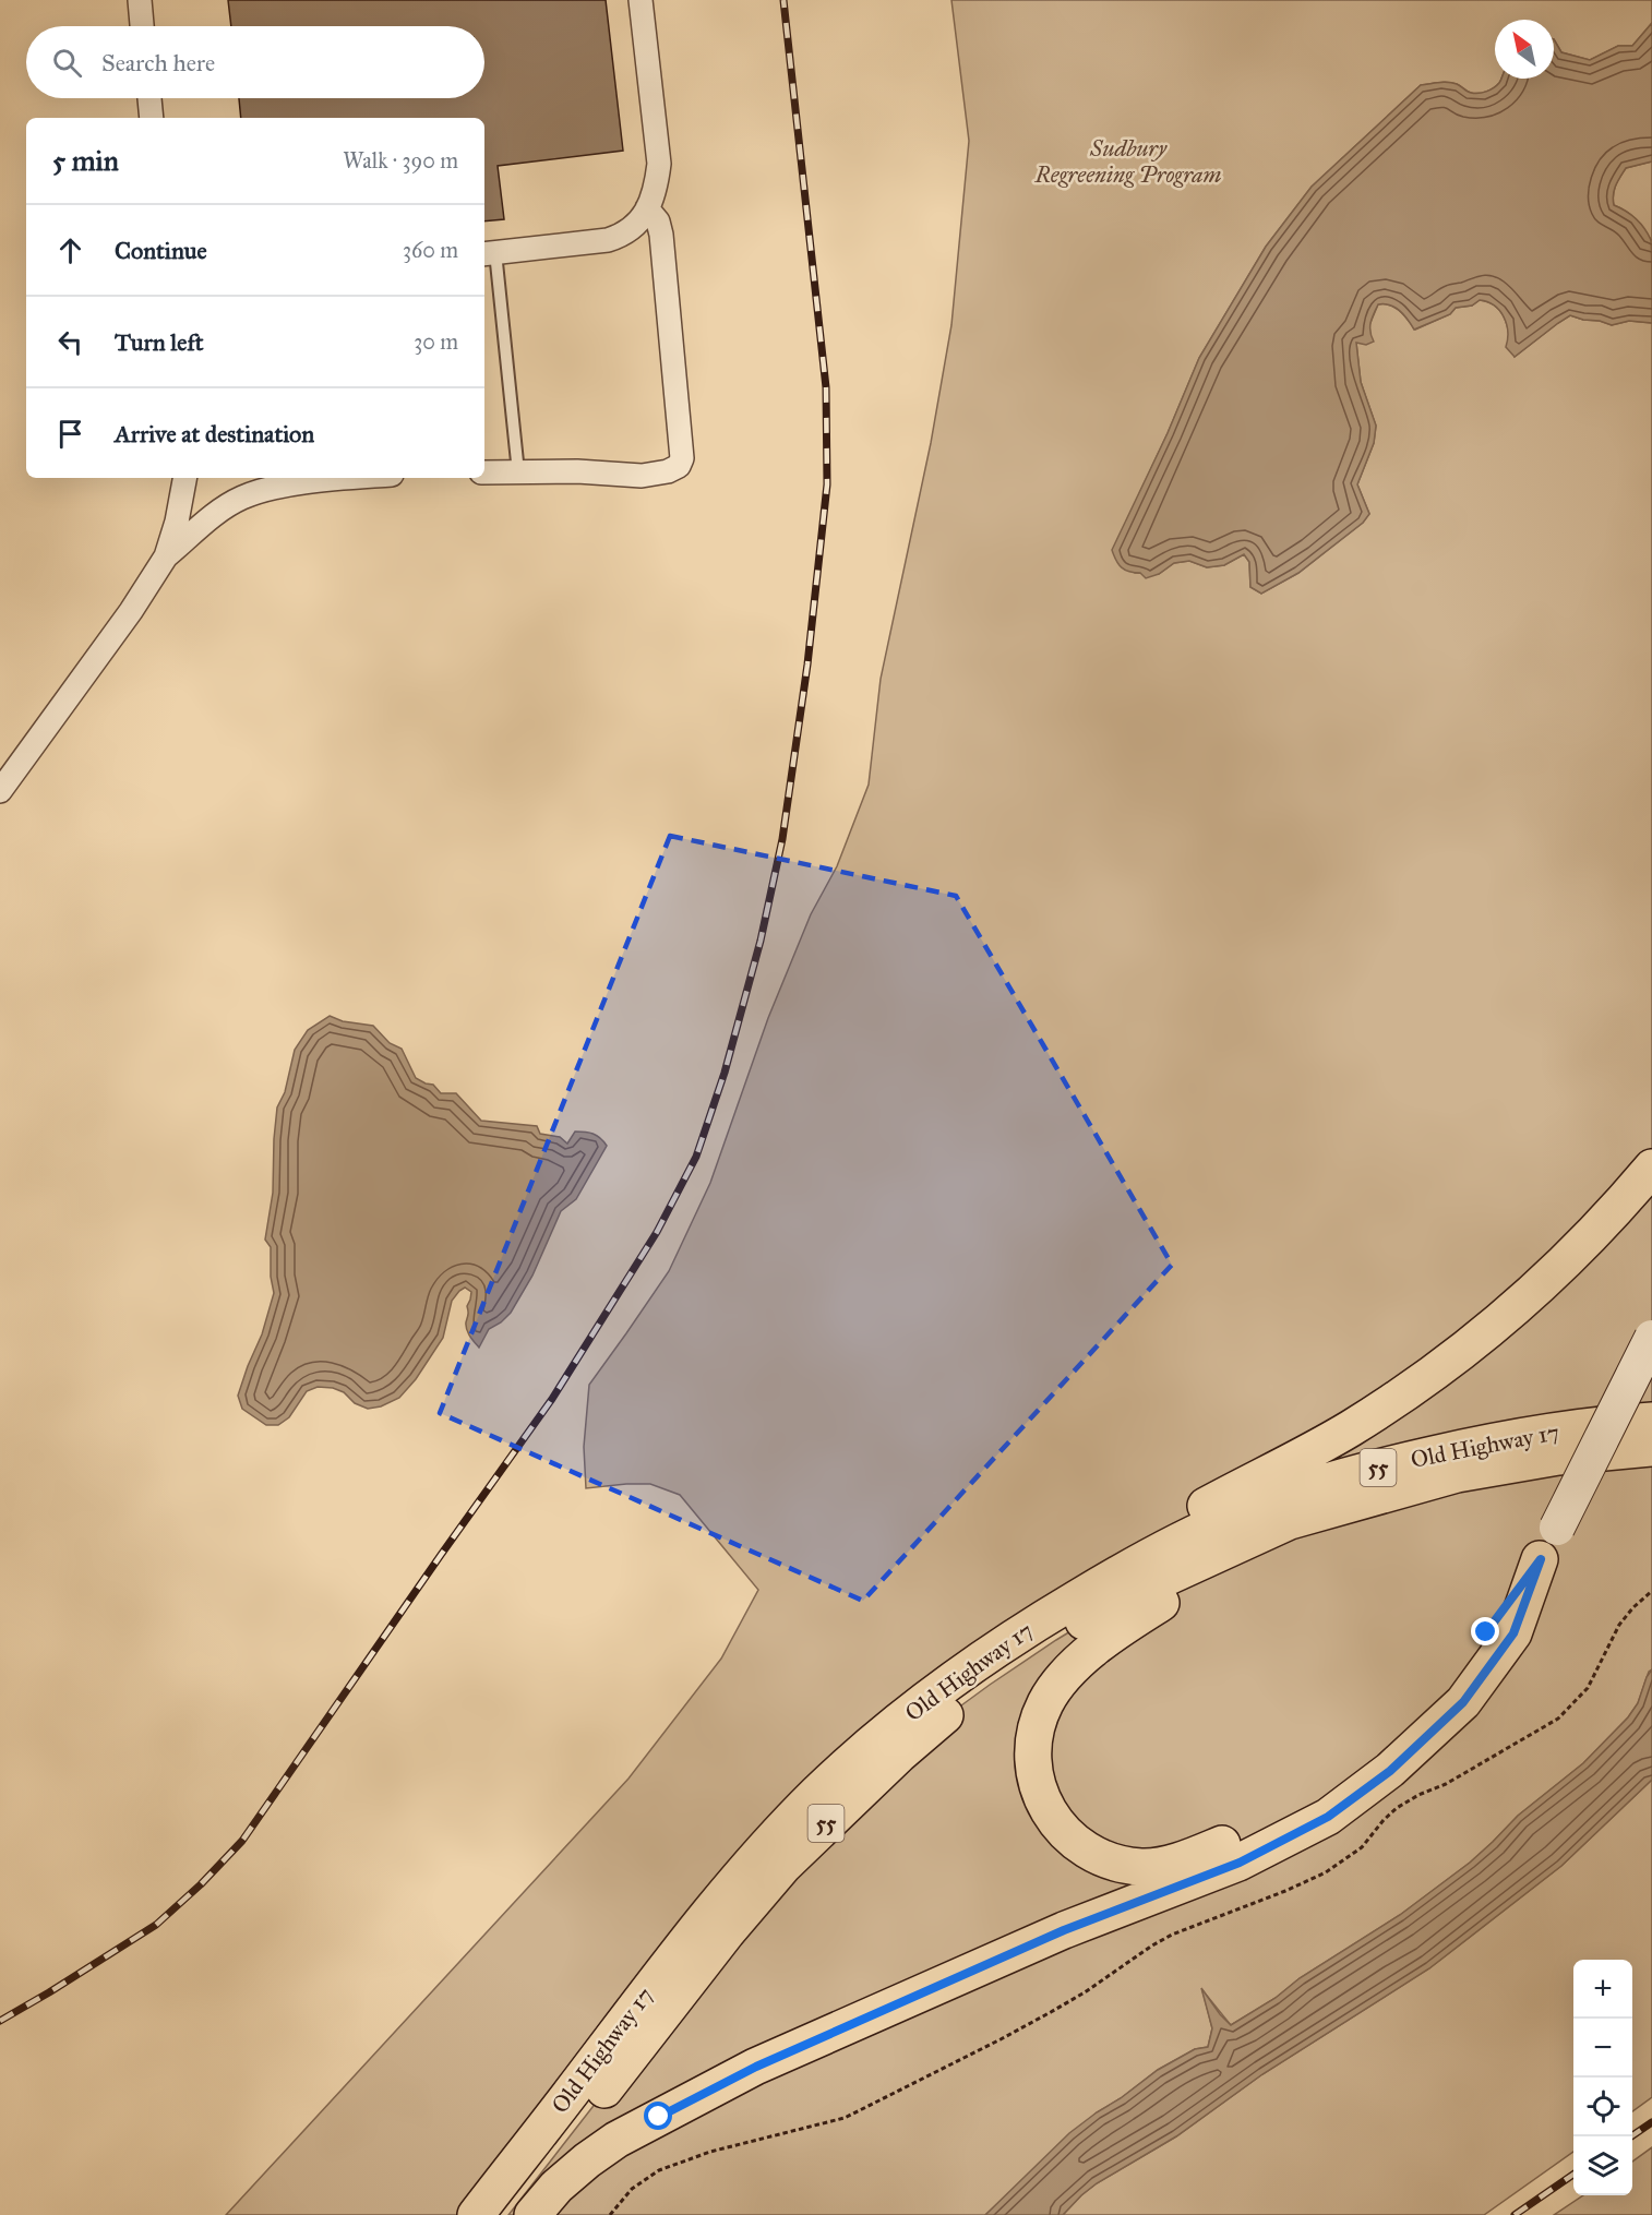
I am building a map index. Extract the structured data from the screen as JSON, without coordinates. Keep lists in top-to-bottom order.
{
  "streets": {
    "main road": ["Old Highway 17", "55"]
  },
  "parks": ["Sudbury Regreening Program"],
  "north": "top left",
  "page": {
    "search": "Search here",
    "heading": ["5 min", "Walk · 390 m"],
    "list": [
      ["Continue", "360 m"],
      ["Turn left", "30 m"],
      "Arrive at destination"
    ],
    "map_buttons": ["+", "−"]
  }
}
